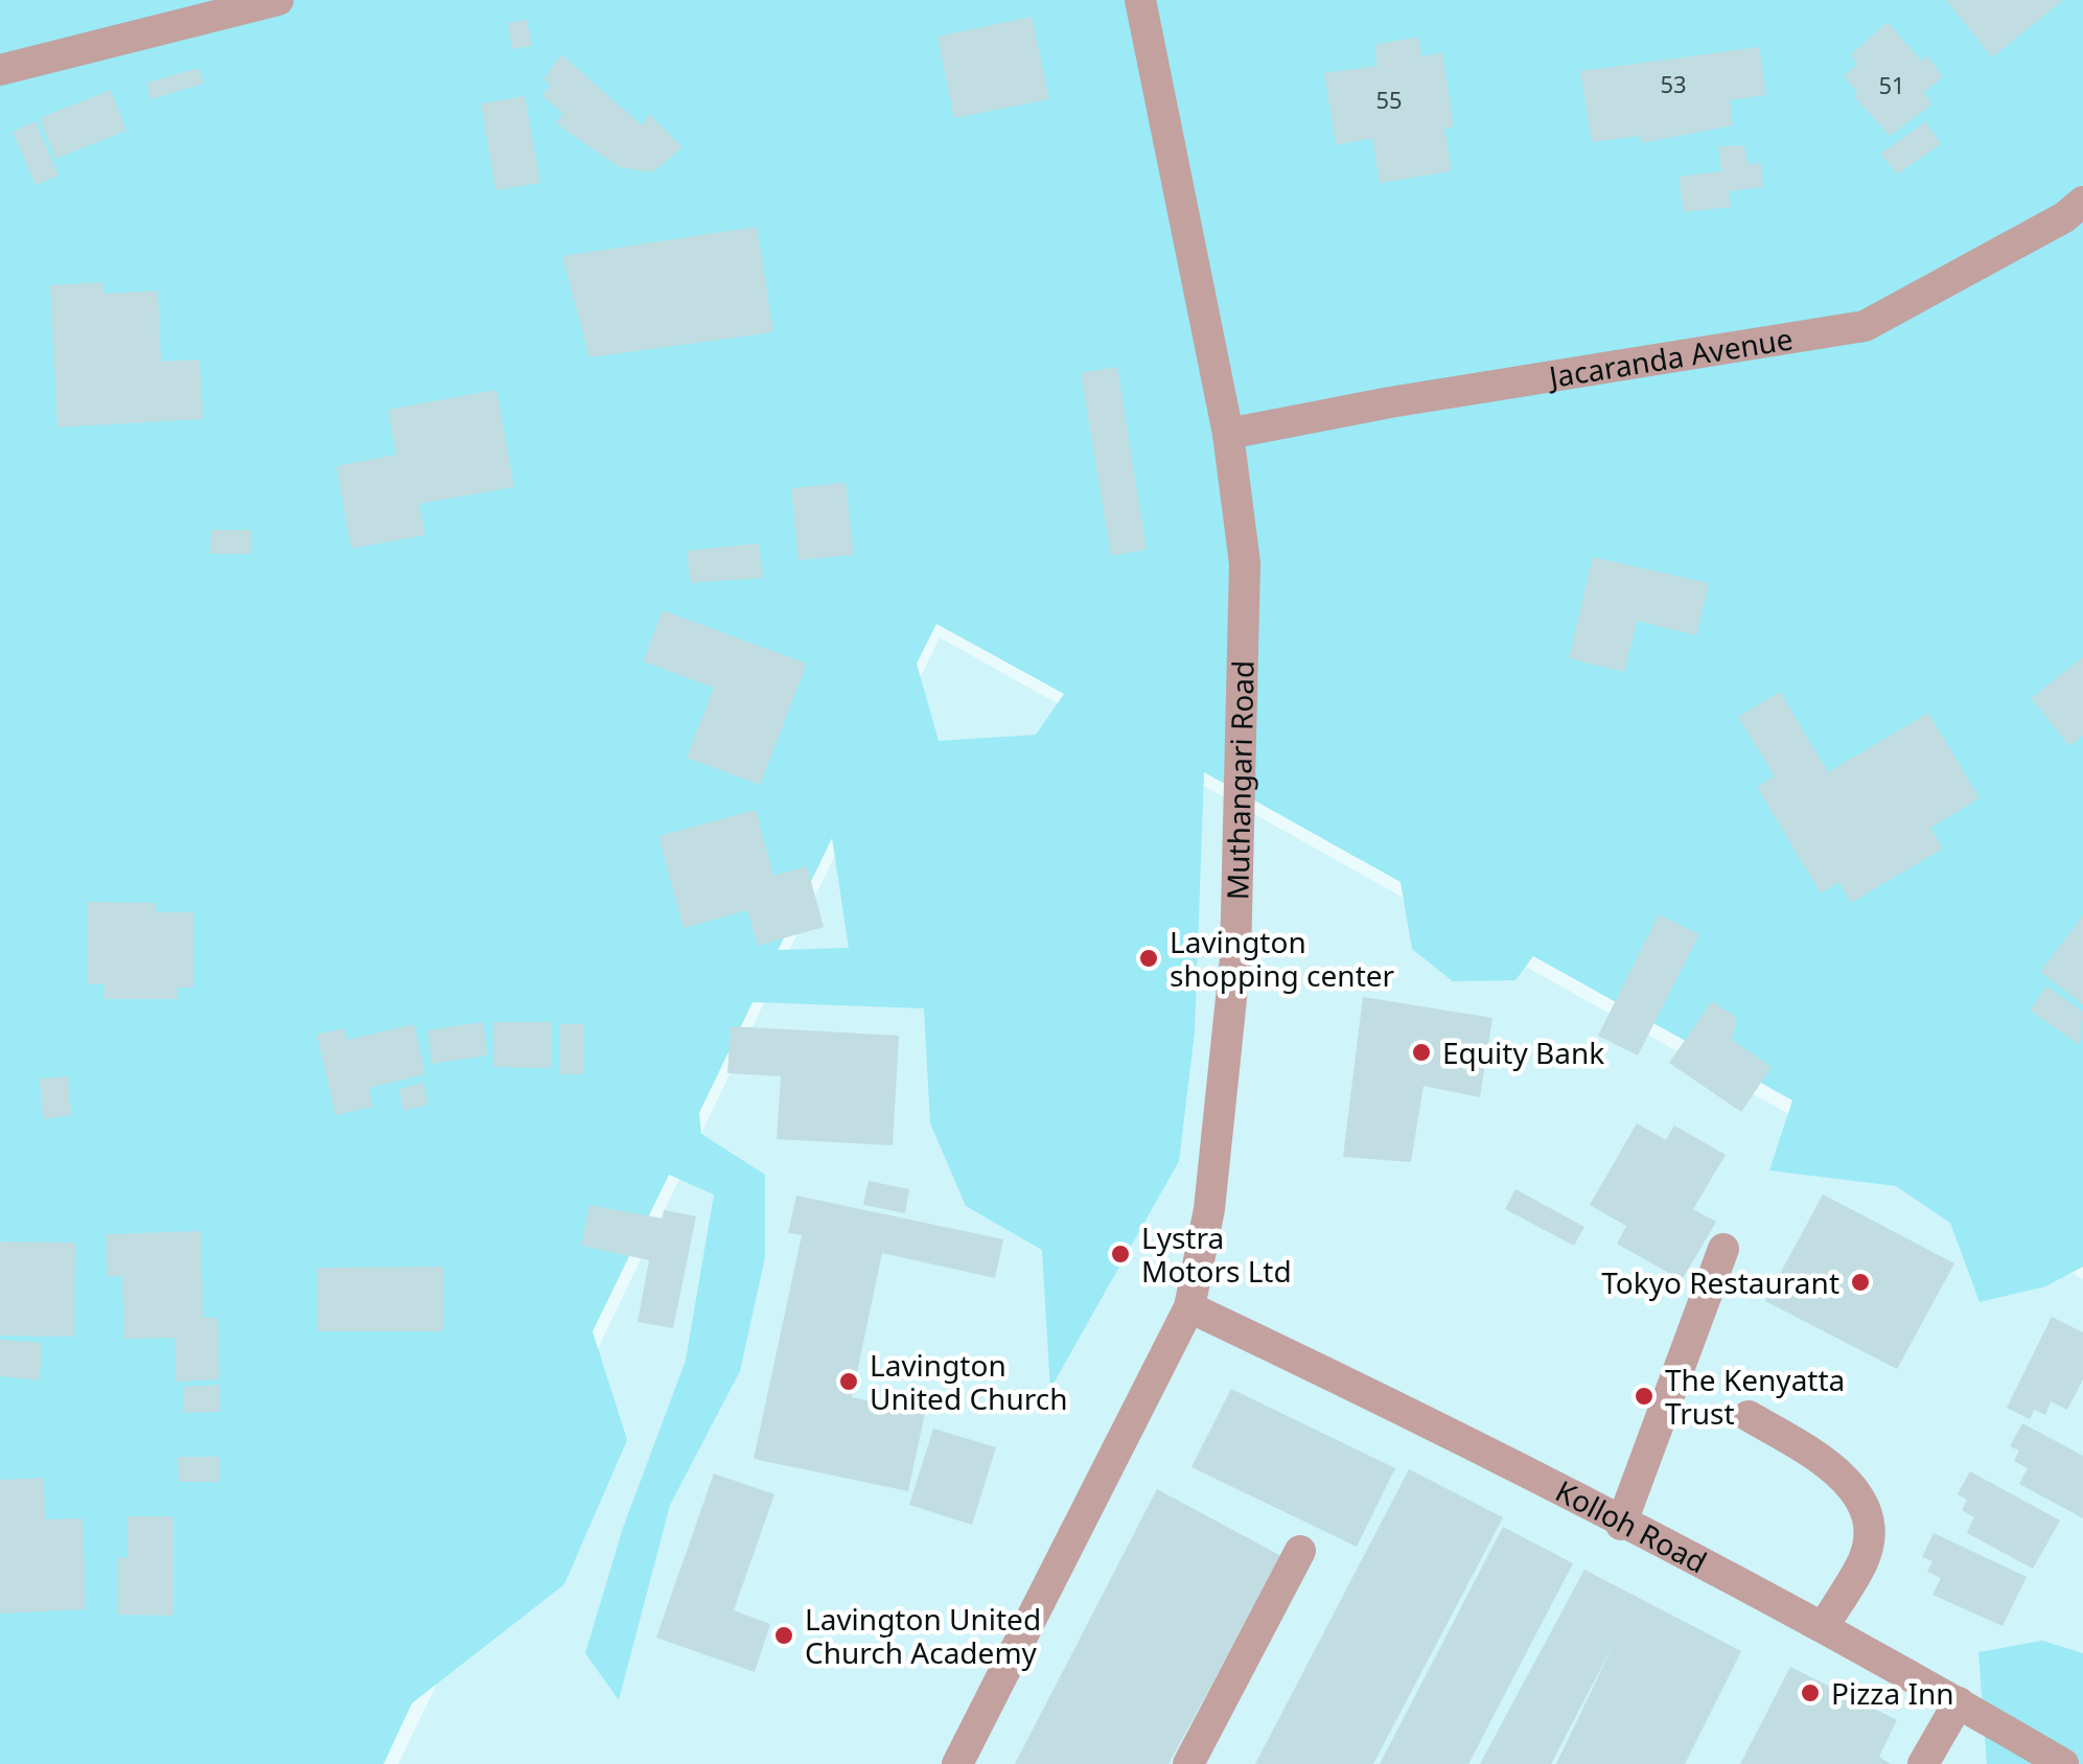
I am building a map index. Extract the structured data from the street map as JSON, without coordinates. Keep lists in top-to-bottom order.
{
  "streets": {
    "street": ["Jacaranda Avenue", "Muthangari Road", "Kolloh Road"]
  },
  "crossings": [
    ["Jacaranda Avenue", "Muthangari Road"],
    ["Muthangari Road", "Kolloh Road"]
  ],
  "places": [
    "Lavington shopping center",
    "Equity Bank",
    "Lystra Motors Ltd",
    "Tokyo Restaurant",
    "Lavington United Church",
    "The Kenyatta Trust",
    "Lavington United Church Academy",
    "Pizza Inn"
  ],
  "house_numbers": ["53", "51", "55"]
}
